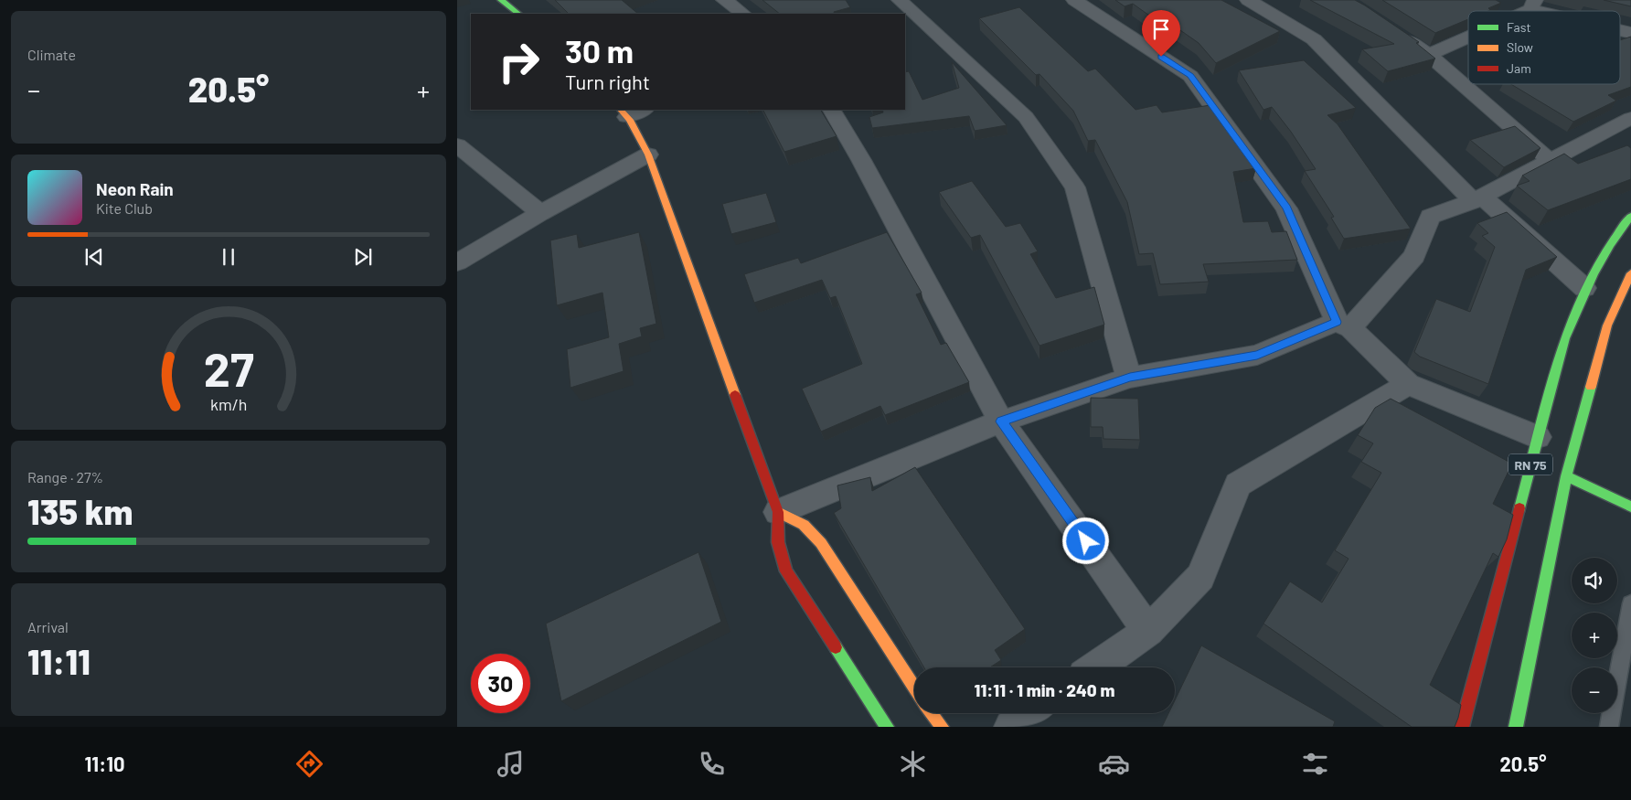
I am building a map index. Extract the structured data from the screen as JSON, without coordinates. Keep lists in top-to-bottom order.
{
  "streets": {
    "main road": ["RN 75"]
  },
  "legend": ["Fast", "Slow", "Jam"],
  "page": {
    "tile": [
      "Climate",
      ["Range · 27%", "135 km"],
      ["Arrival", "11:11"]
    ],
    "turn": ["30 m", "Turn right"],
    "heat": ["−", "20.5°", "+"],
    "song": ["Neon Rain", "Kite Club"],
    "map_buttons": ["+", "−"],
    "limit": "30",
    "trip": "11:11 · 1 min · 240 m",
    "tabs": ["11:10", "20.5°"],
    "gauge": ["27", "km/h"]
  }
}
